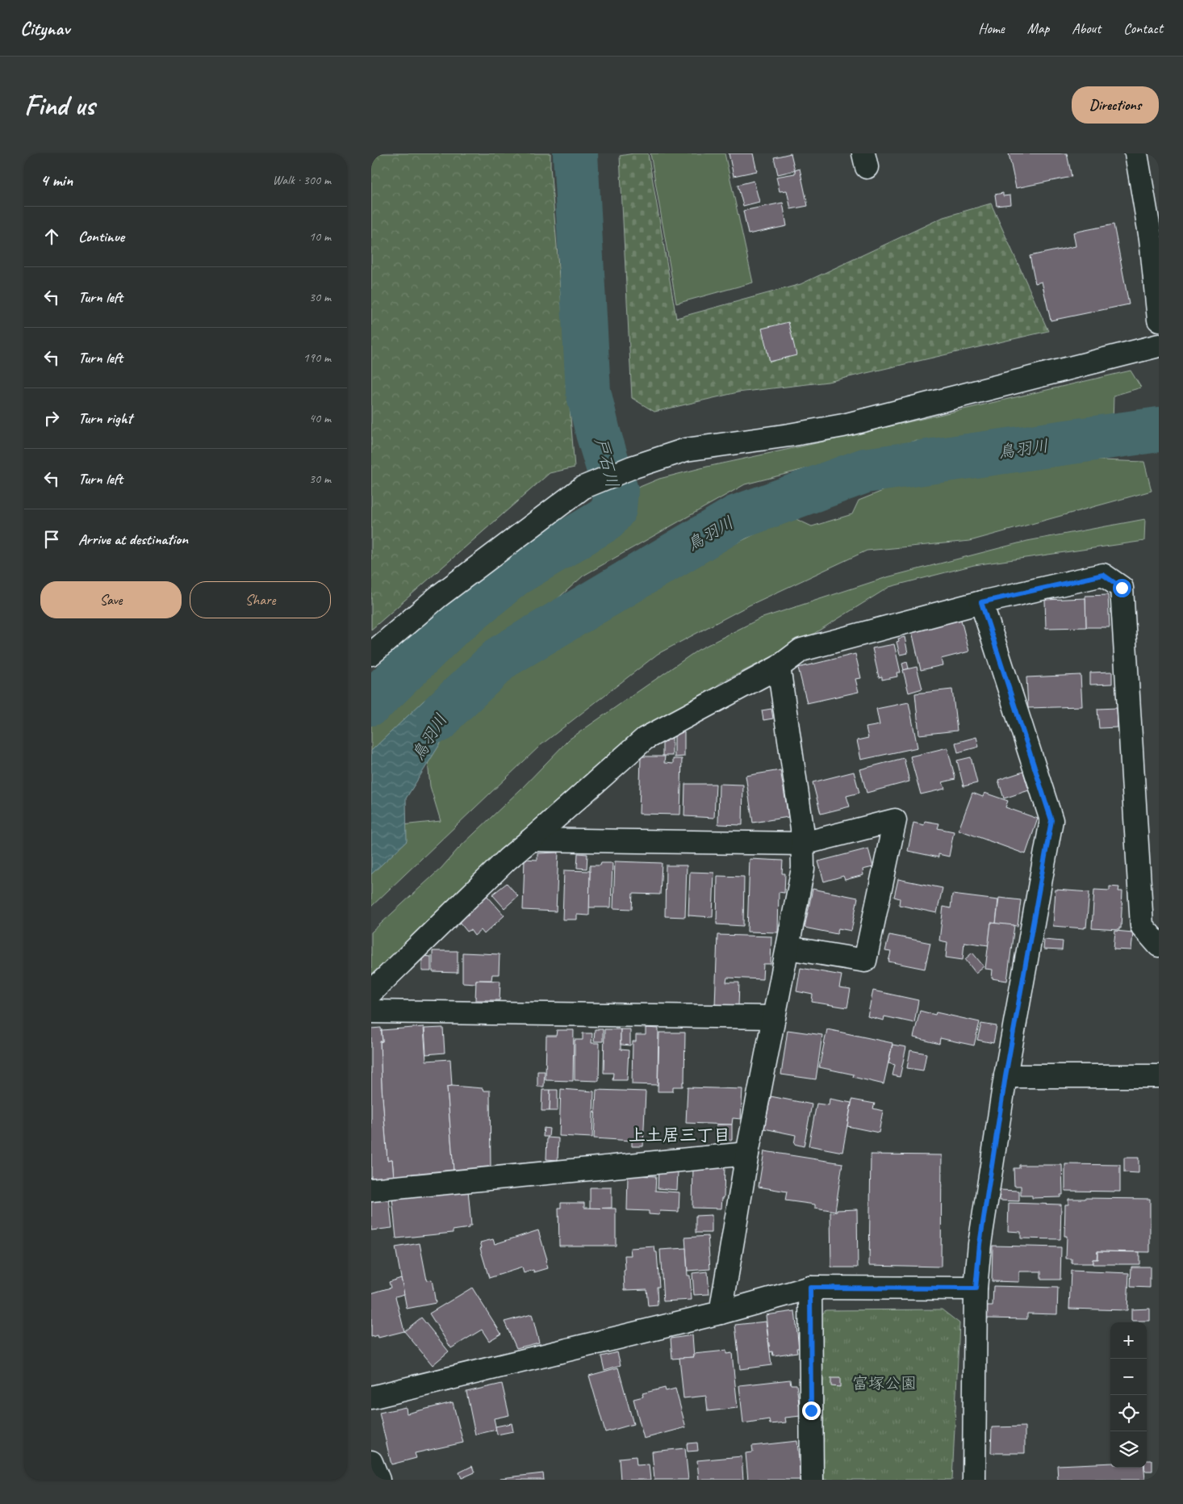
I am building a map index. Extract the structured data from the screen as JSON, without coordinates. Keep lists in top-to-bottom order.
{
  "districts": ["上土居三丁目"],
  "water": ["鳥羽川", "戸石川"],
  "parks": ["富塚公園"],
  "page": {
    "header": "Citynav",
    "nav": [
      "Home",
      "Map",
      "About",
      "Contact"
    ],
    "buttons": [
      "Directions",
      ["Save", "Share"]
    ],
    "title": "Find us",
    "heading": ["4 min", "Walk · 300 m"],
    "list": [
      ["Continue", "10 m"],
      ["Turn left", "30 m"],
      ["Turn left", "190 m"],
      ["Turn right", "40 m"],
      ["Turn left", "30 m"],
      "Arrive at destination"
    ],
    "map_buttons": ["+", "−"]
  }
}
